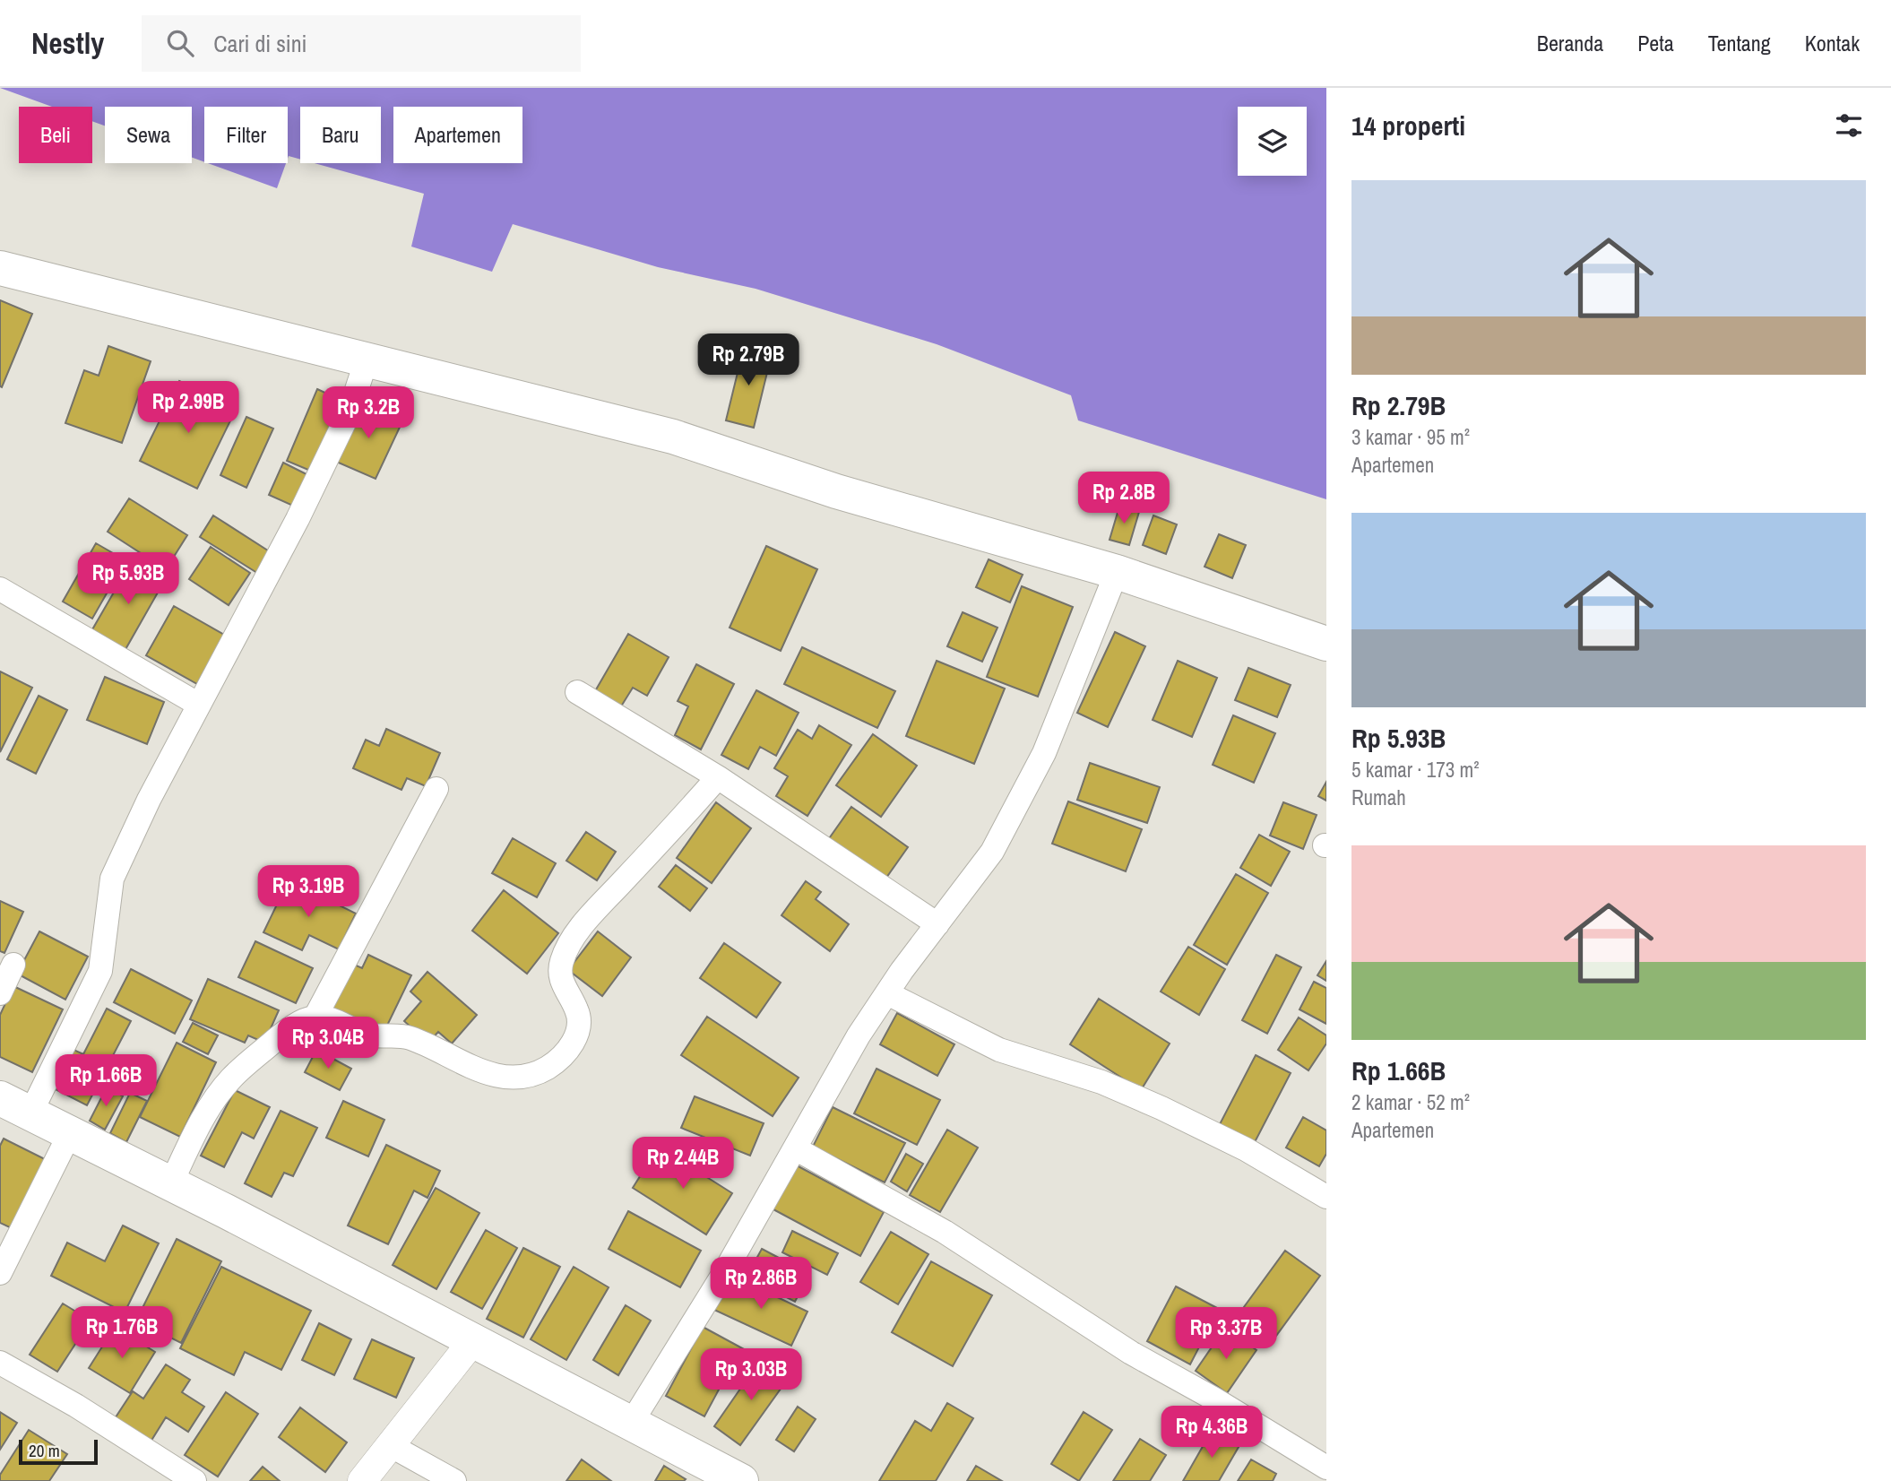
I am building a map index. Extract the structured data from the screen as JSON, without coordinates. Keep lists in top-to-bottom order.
{
  "scale_bar": "20 m",
  "page": {
    "header": "Nestly",
    "search": "Cari di sini",
    "nav": [
      "Beranda",
      "Peta",
      "Tentang",
      "Kontak"
    ],
    "heading": "14 properti",
    "chip": [
      "Beli",
      "Sewa",
      "Filter",
      "Baru",
      "Apartemen"
    ],
    "list": [
      {
        "name": "Rp 2.79B",
        "note": "3 kamar · 95 m² · Apartemen"
      },
      {
        "name": "Rp 5.93B",
        "note": "5 kamar · 173 m² · Rumah"
      },
      {
        "name": "Rp 1.66B",
        "note": "2 kamar · 52 m² · Apartemen"
      }
    ],
    "price": [
      "Rp 2.79B",
      "Rp 2.99B",
      "Rp 3.2B",
      "Rp 2.8B",
      "Rp 5.93B",
      "Rp 3.19B",
      "Rp 3.04B",
      "Rp 1.66B",
      "Rp 2.44B",
      "Rp 2.86B",
      "Rp 1.76B",
      "Rp 3.37B",
      "Rp 3.03B",
      "Rp 4.36B"
    ],
    "scale": "20 m"
  }
}
